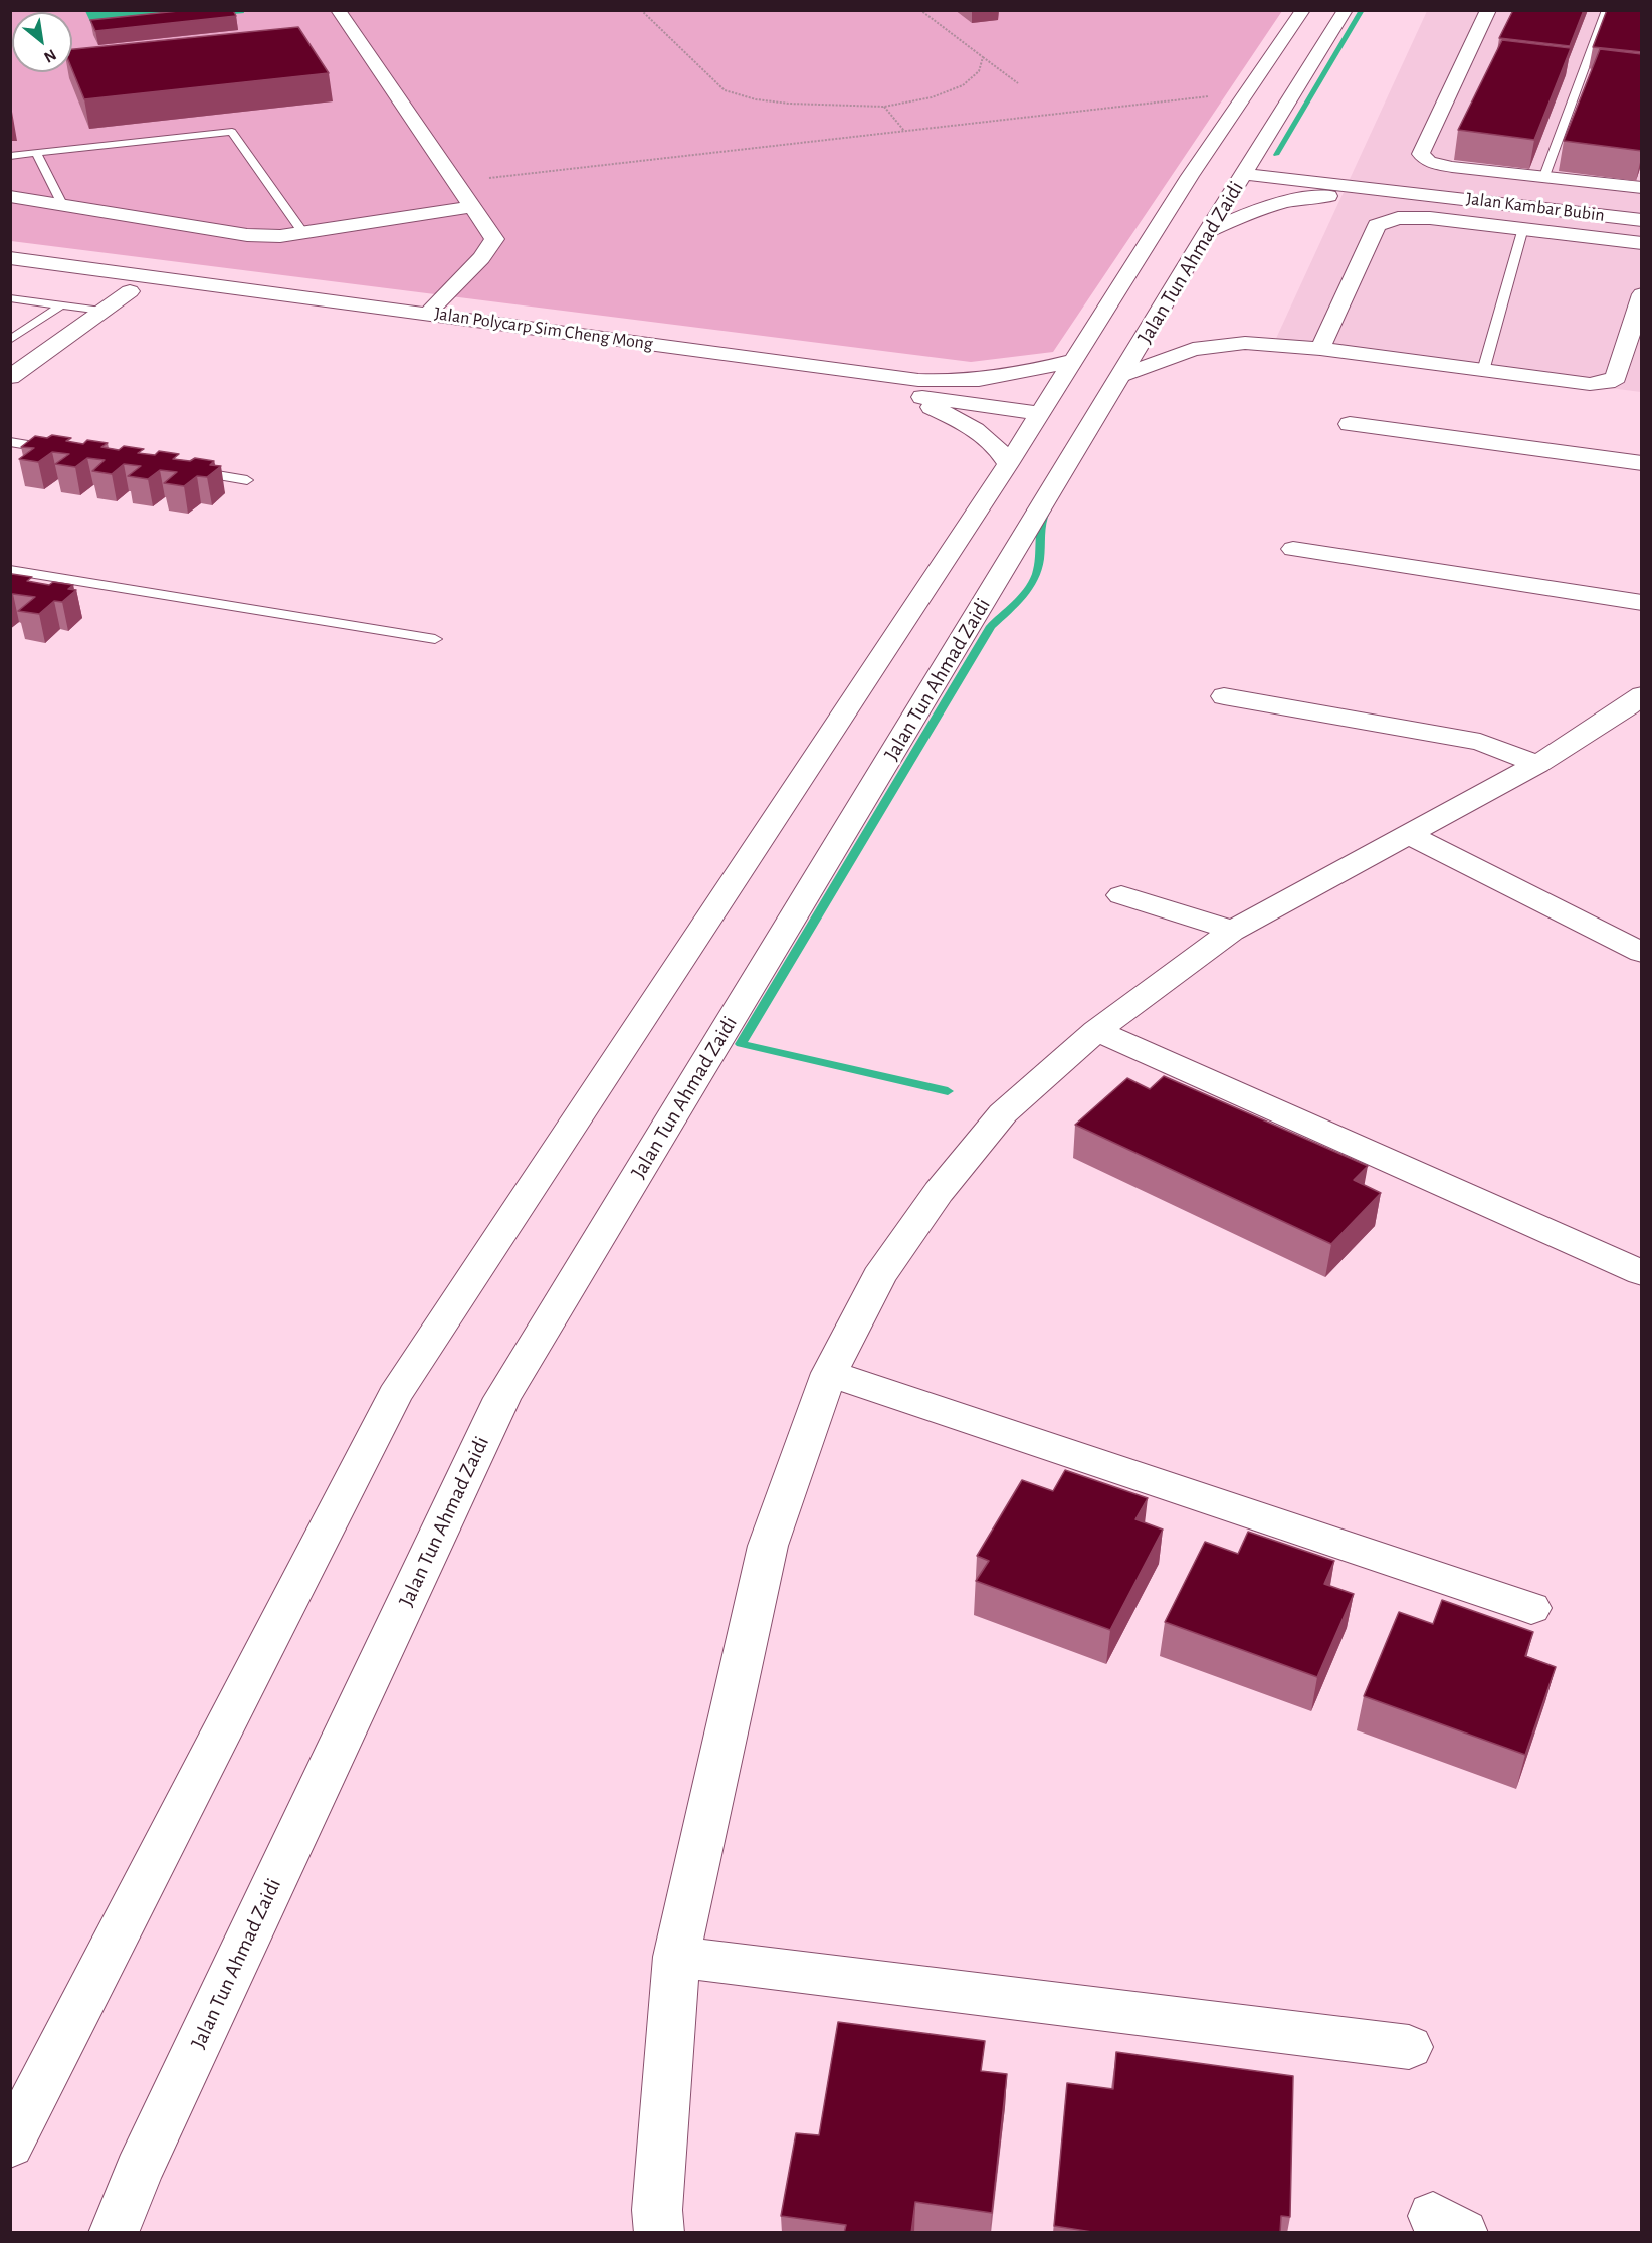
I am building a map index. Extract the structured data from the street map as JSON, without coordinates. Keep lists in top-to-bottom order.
{
  "streets": {
    "street": ["Jalan Kambar Bubin", "Jalan Tun Ahmad Zaidi", "Jalan Polycarp Sim Cheng Mong"]
  },
  "north": "bottom right"
}
